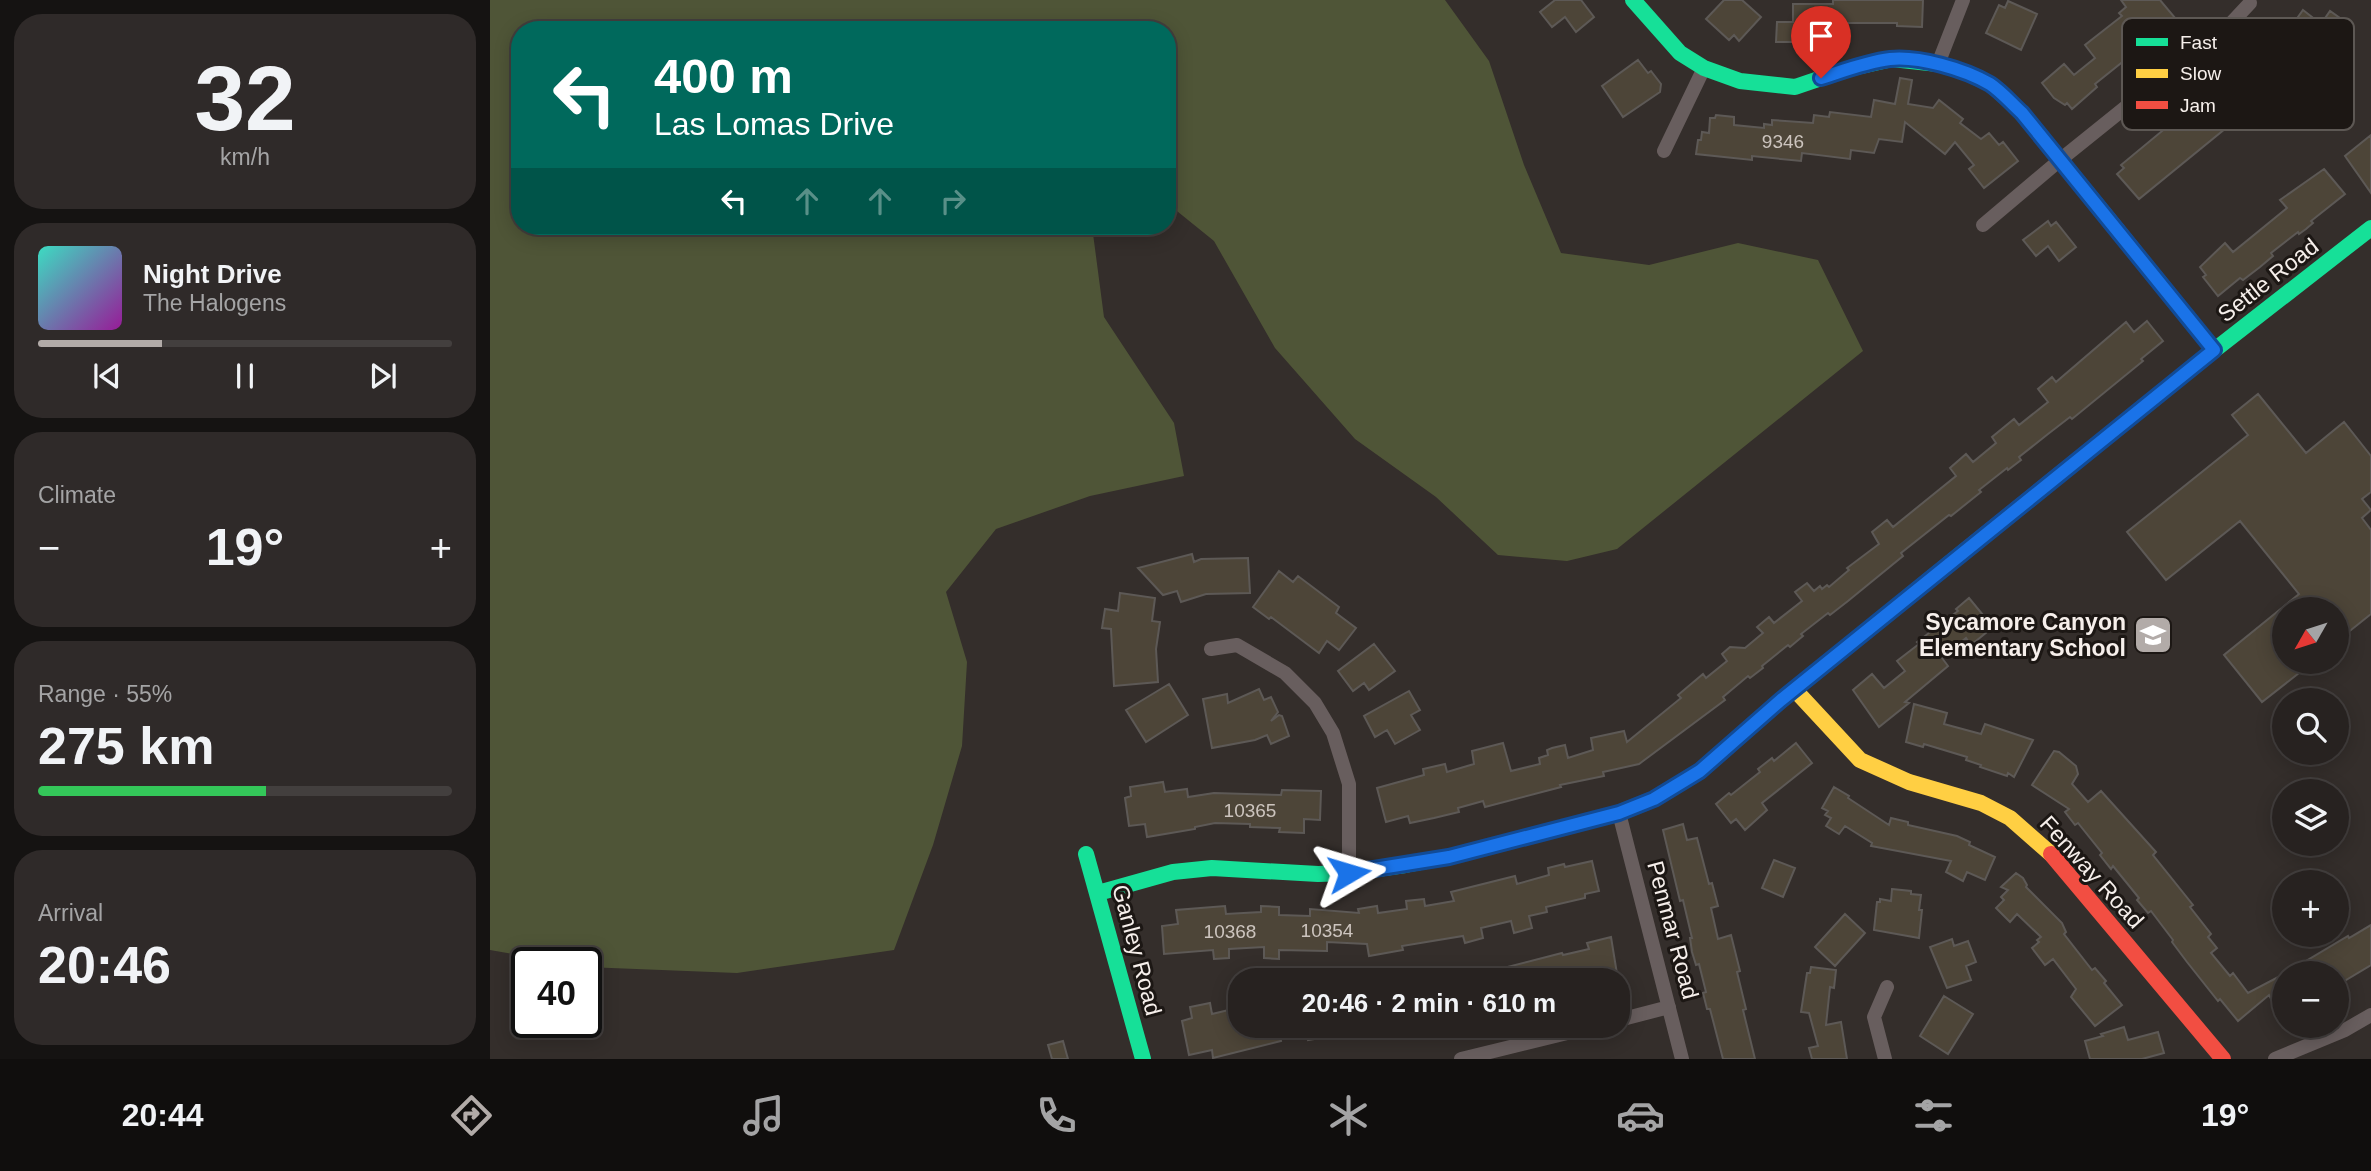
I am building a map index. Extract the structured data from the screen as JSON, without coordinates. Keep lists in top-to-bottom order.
{
  "streets": {
    "street": [
      "Settle Road",
      "Fenway Road",
      "Penmar Road",
      "Ganley Road"
    ]
  },
  "crossings": [
    ["Settle Road", "Fenway Road"],
    ["Settle Road", "Penmar Road"],
    ["Settle Road", "Ganley Road"]
  ],
  "places": {
    "school or university": ["Sycamore Canyon Elementary School"]
  },
  "house_numbers": [
    "9346",
    "10365",
    "10354",
    "10368"
  ],
  "legend": ["Fast", "Slow", "Jam"],
  "north": "bottom left",
  "page": {
    "tile": [
      ["32", "km/h"],
      "Climate",
      ["Range · 55%", "275 km"],
      ["Arrival", "20:46"]
    ],
    "turn": ["400 m", "Las Lomas Drive"],
    "song": ["Night Drive", "The Halogens"],
    "heat": ["−", "19°", "+"],
    "map_buttons": ["+", "−"],
    "limit": "40",
    "trip": "20:46 · 2 min · 610 m",
    "tabs": ["20:44", "19°"]
  }
}
